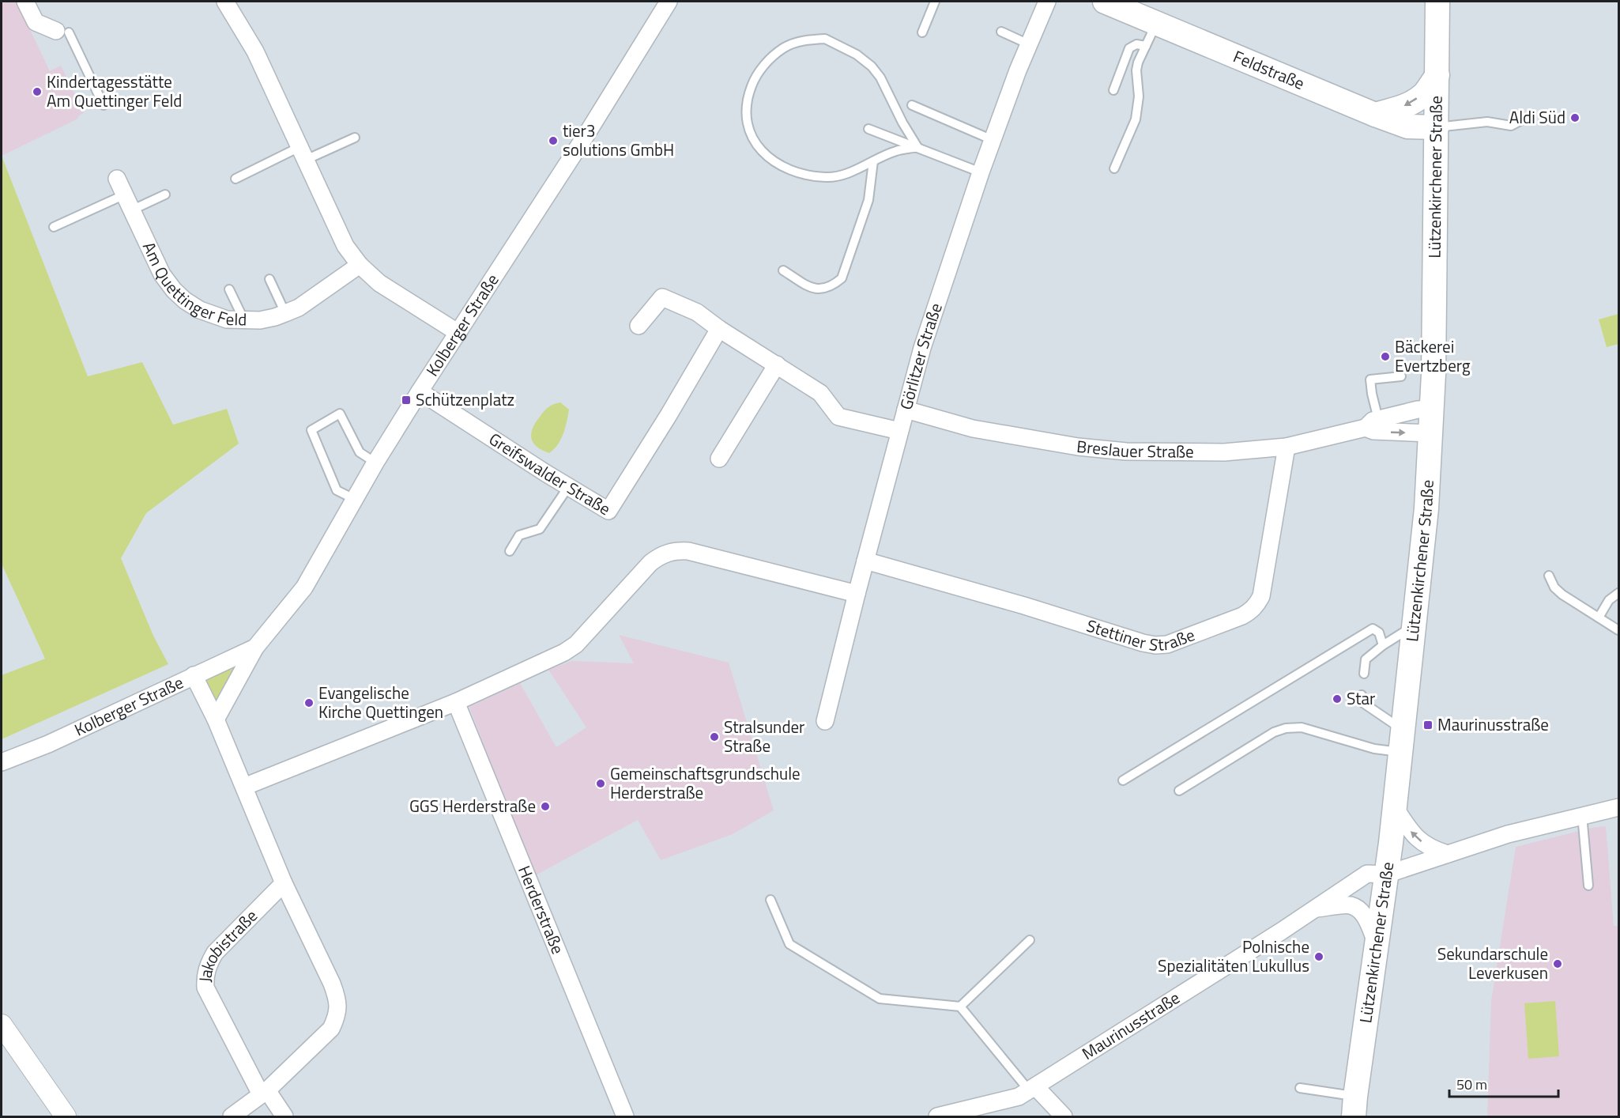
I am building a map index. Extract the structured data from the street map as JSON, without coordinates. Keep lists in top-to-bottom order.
{
  "streets": {
    "main road": ["Feldstraße", "Lützenkirchener Straße"],
    "street": [
      "Am Quettinger Feld",
      "Kolberger Straße",
      "Görlitzer Straße",
      "Breslauer Straße",
      "Greifswalder Straße",
      "Stettiner Straße",
      "Herderstraße",
      "Jakobistraße",
      "Maurinusstraße"
    ]
  },
  "crossings": [
    ["Feldstraße", "Lützenkirchener Straße"],
    ["Lützenkirchener Straße", "Breslauer Straße"],
    ["Lützenkirchener Straße", "Maurinusstraße"],
    ["Kolberger Straße", "Greifswalder Straße"],
    ["Görlitzer Straße", "Breslauer Straße"],
    ["Görlitzer Straße", "Stettiner Straße"],
    ["Breslauer Straße", "Stettiner Straße"]
  ],
  "places": {
    "other": [
      "Kindertagesstätte Am Quettinger Feld",
      "Aldi Süd",
      "tier3 solutions GmbH",
      "Bäckerei Evertzberg",
      "Star",
      "Evangelische Kirche Quettingen",
      "Stralsunder Straße",
      "Gemeinschaftsgrundschule Herderstraße",
      "GGS Herderstraße",
      "Polnische Spezialitäten Lukullus",
      "Sekundarschule Leverkusen"
    ],
    "transit": ["Schützenplatz", "Maurinusstraße"]
  },
  "scale_bar": "50 m"
}
